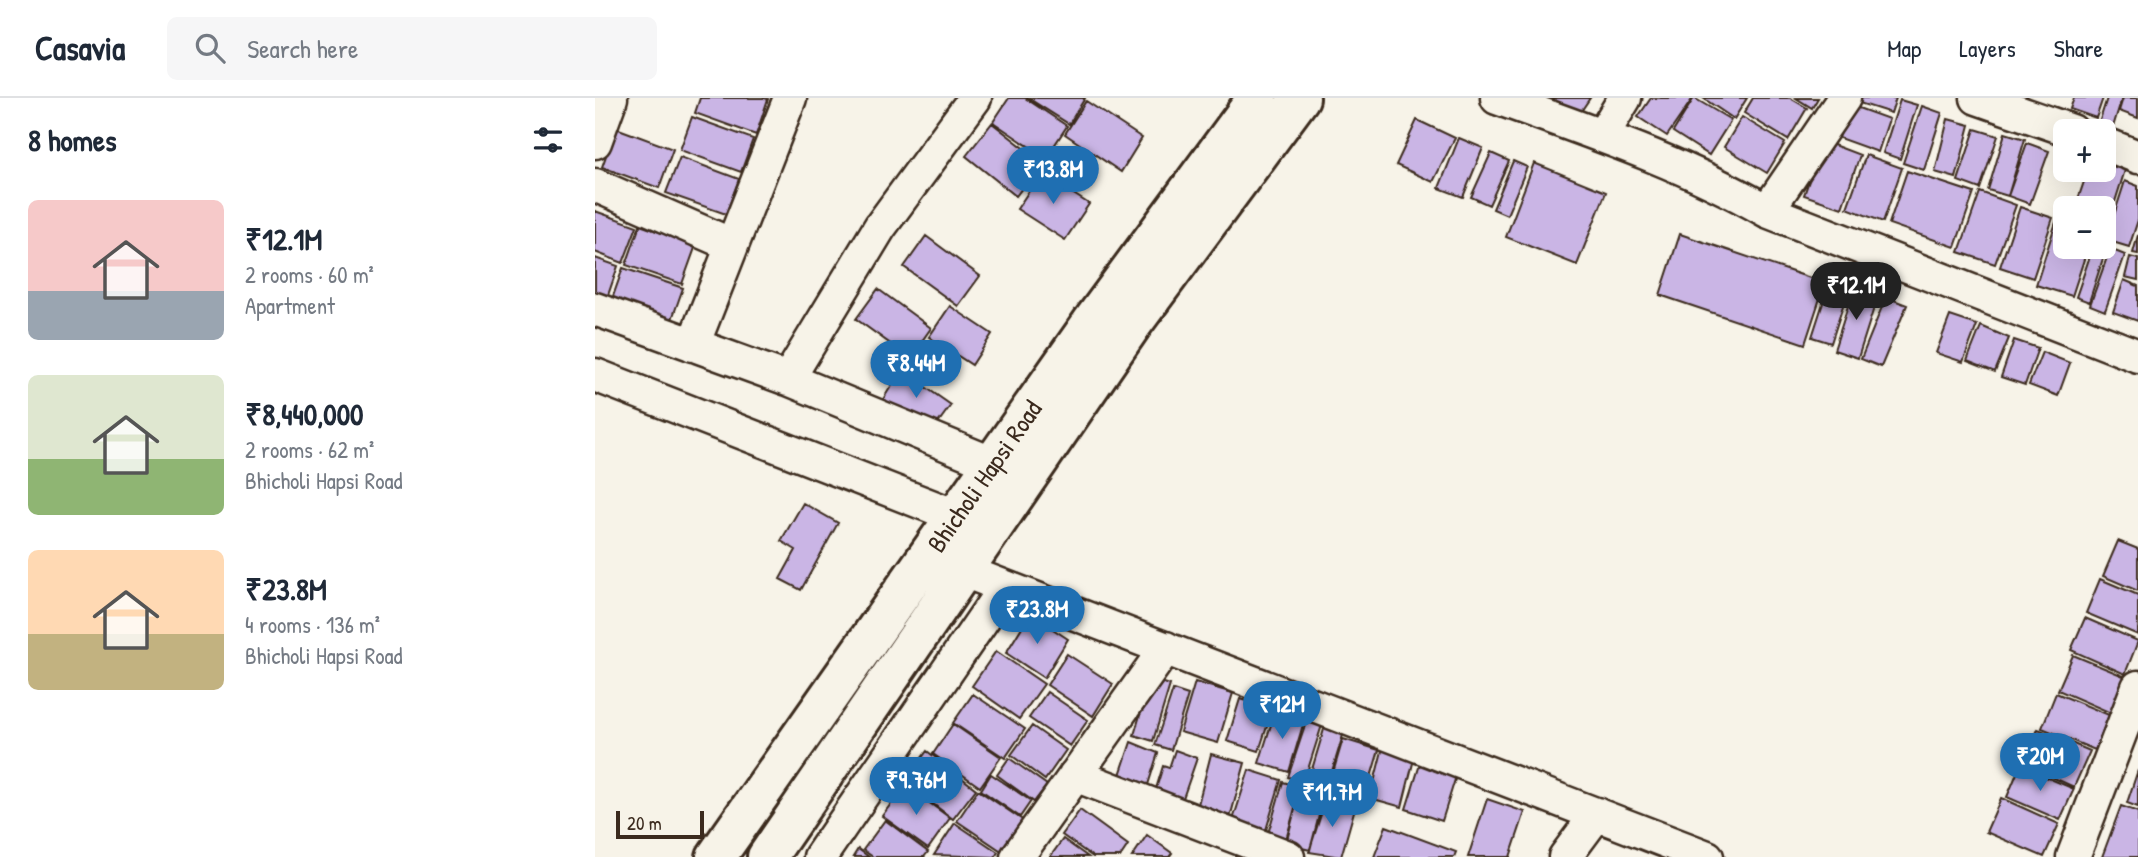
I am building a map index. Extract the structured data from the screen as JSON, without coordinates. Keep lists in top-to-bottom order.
{
  "streets": {
    "street": ["Bhicholi Hapsi Road"]
  },
  "scale_bar": "20 m",
  "page": {
    "header": "Casavia",
    "search": "Search here",
    "nav": ["Map", "Layers", "Share"],
    "heading": "8 homes",
    "map_buttons": ["+", "−"],
    "price": [
      "₹13.8M",
      "₹12.1M",
      "₹8.44M",
      "₹23.8M",
      "₹12M",
      "₹20M",
      "₹9.76M",
      "₹11.7M"
    ],
    "list": [
      {
        "name": "₹12.1M",
        "note": "2 rooms · 60 m² · Apartment"
      },
      {
        "name": "₹8,440,000",
        "note": "2 rooms · 62 m² · Bhicholi Hapsi Road"
      },
      {
        "name": "₹23.8M",
        "note": "4 rooms · 136 m² · Bhicholi Hapsi Road"
      }
    ],
    "scale": "20 m"
  }
}
